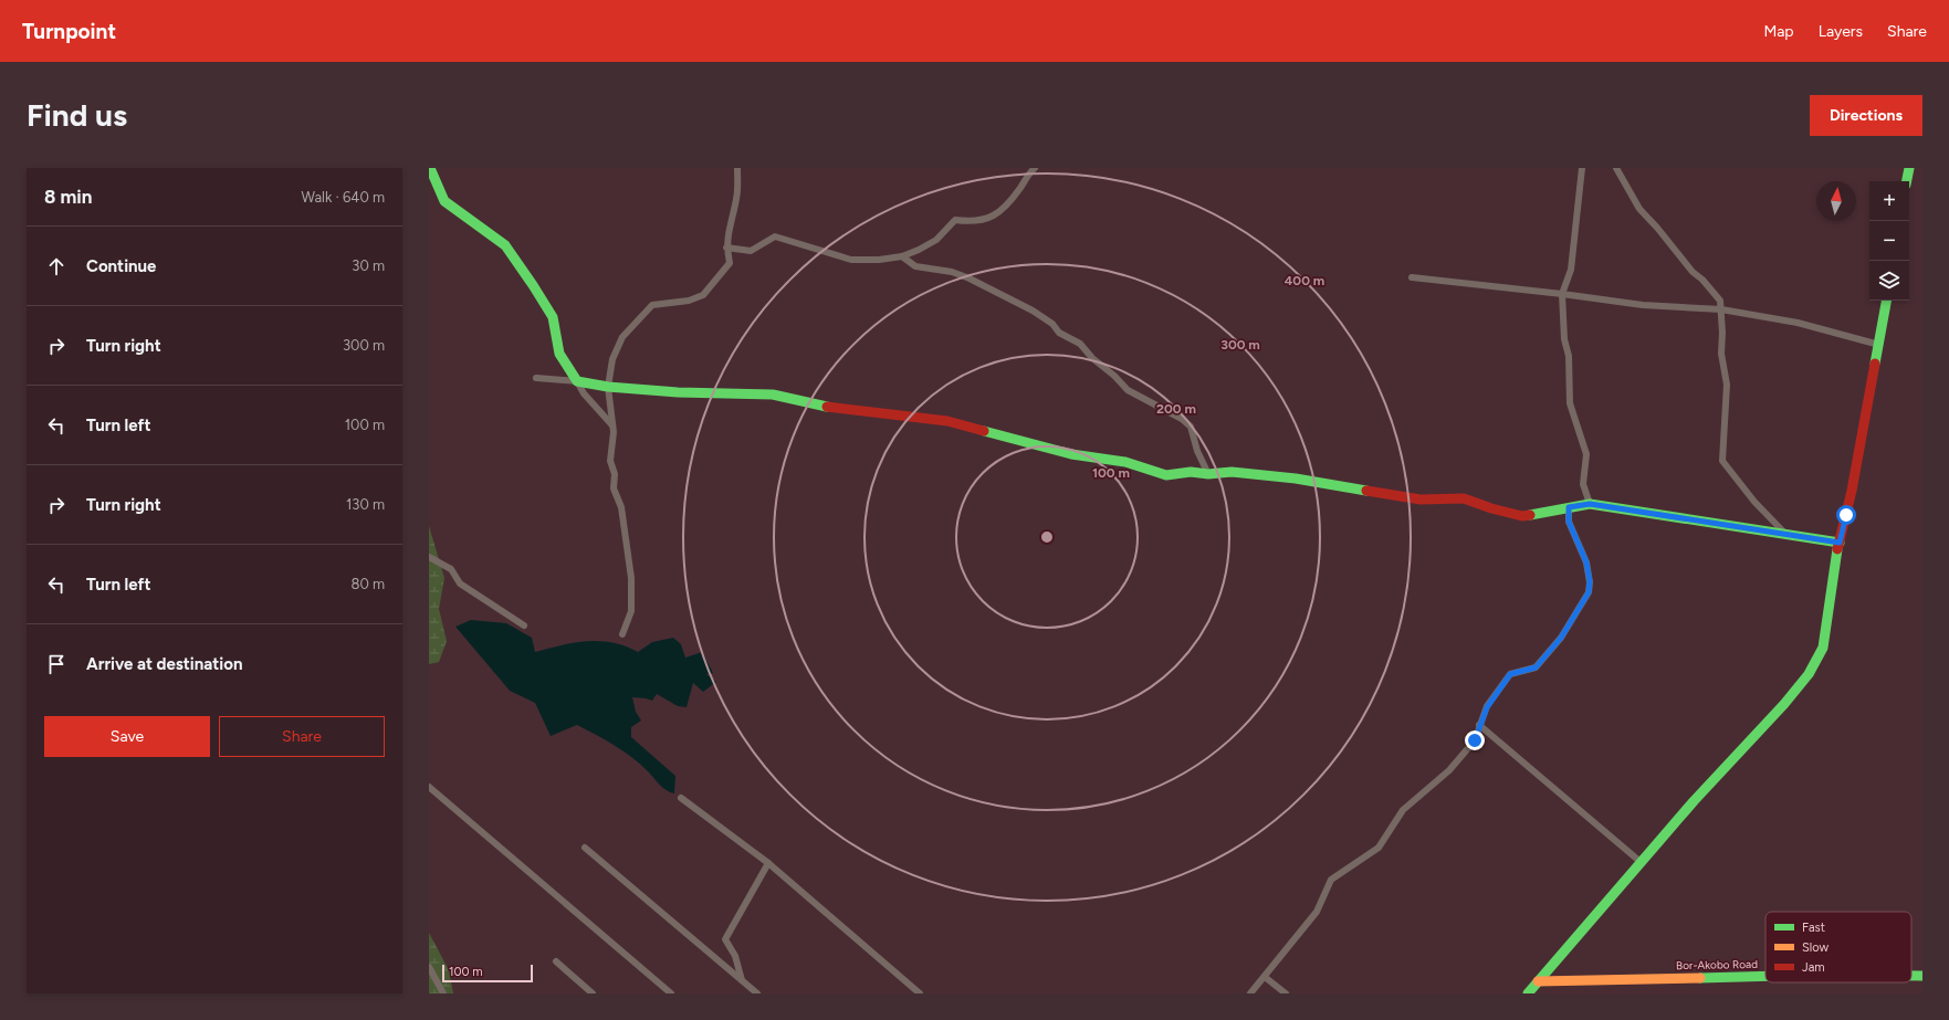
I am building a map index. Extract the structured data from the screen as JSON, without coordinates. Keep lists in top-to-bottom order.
{
  "streets": {
    "street": ["Bor-Akobo Road"]
  },
  "legend": ["Fast", "Slow", "Jam"],
  "scale_bar": "100 m",
  "north": "top",
  "page": {
    "header": "Turnpoint",
    "nav": ["Map", "Layers", "Share"],
    "buttons": [
      "Directions",
      ["Save", "Share"]
    ],
    "title": "Find us",
    "heading": ["8 min", "Walk · 640 m"],
    "map_buttons": ["+", "−"],
    "list": [
      ["Continue", "30 m"],
      ["Turn right", "300 m"],
      ["Turn left", "100 m"],
      ["Turn right", "130 m"],
      ["Turn left", "80 m"],
      "Arrive at destination"
    ],
    "scale": "100 m"
  },
  "rings": [
    "400 m",
    "300 m",
    "200 m",
    "100 m"
  ]
}
